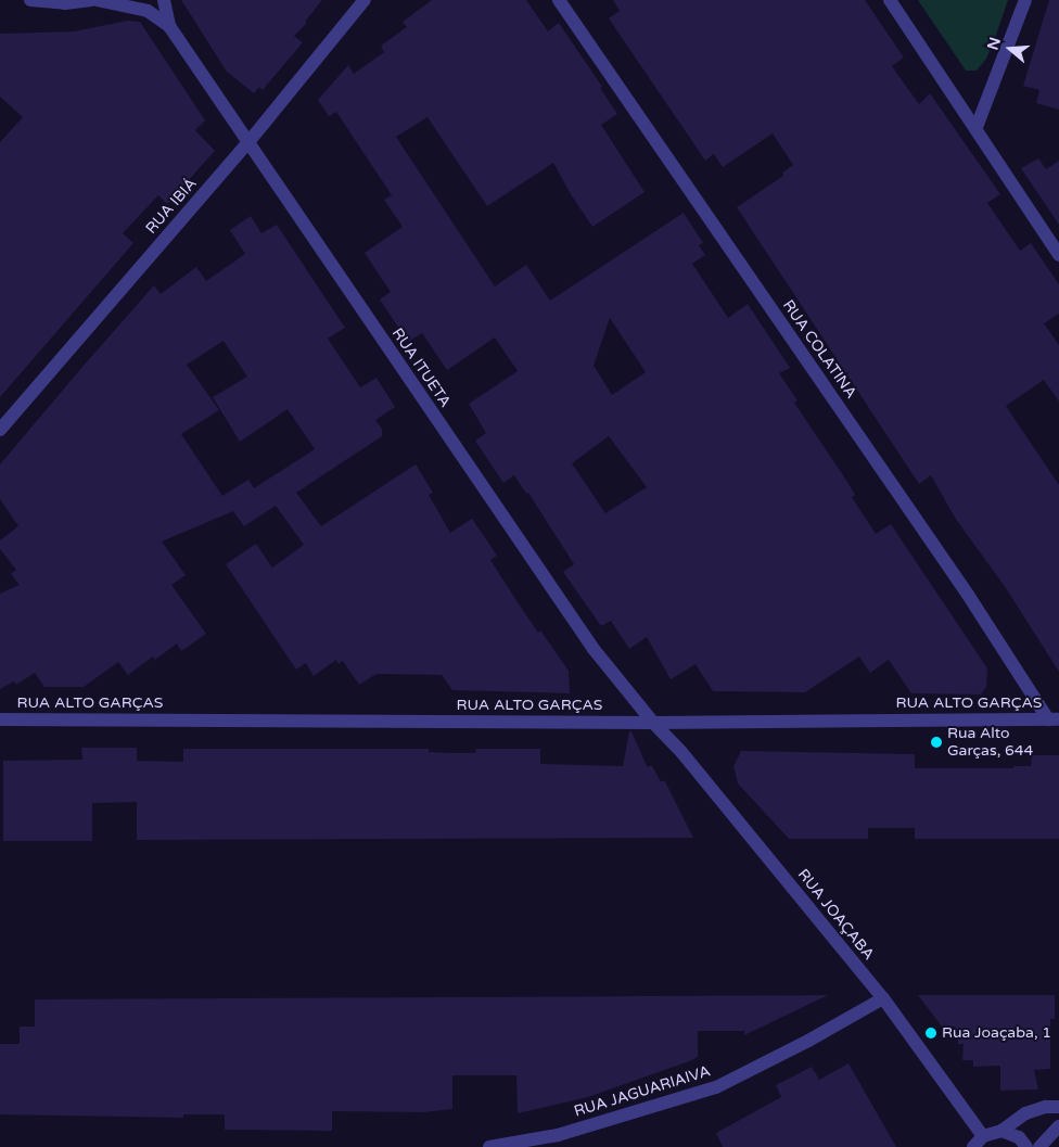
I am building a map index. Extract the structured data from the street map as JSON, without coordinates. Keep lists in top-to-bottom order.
{
  "streets": {
    "street": [
      "RUA IBIÁ",
      "RUA COLATINA",
      "RUA ITUETA",
      "RUA ALTO GARÇAS",
      "RUA JOAÇABA",
      "RUA JAGUARIAIVA"
    ]
  },
  "crossings": [
    ["RUA IBIÁ", "RUA ITUETA"],
    ["RUA COLATINA", "RUA ALTO GARÇAS"],
    ["RUA ITUETA", "RUA ALTO GARÇAS"],
    ["RUA ITUETA", "RUA JOAÇABA"],
    ["RUA ALTO GARÇAS", "RUA JOAÇABA"],
    ["RUA JOAÇABA", "RUA JAGUARIAIVA"]
  ],
  "places": ["Rua Alto Garças, 644", "Rua Joaçaba, 1"],
  "north": "left"
}
